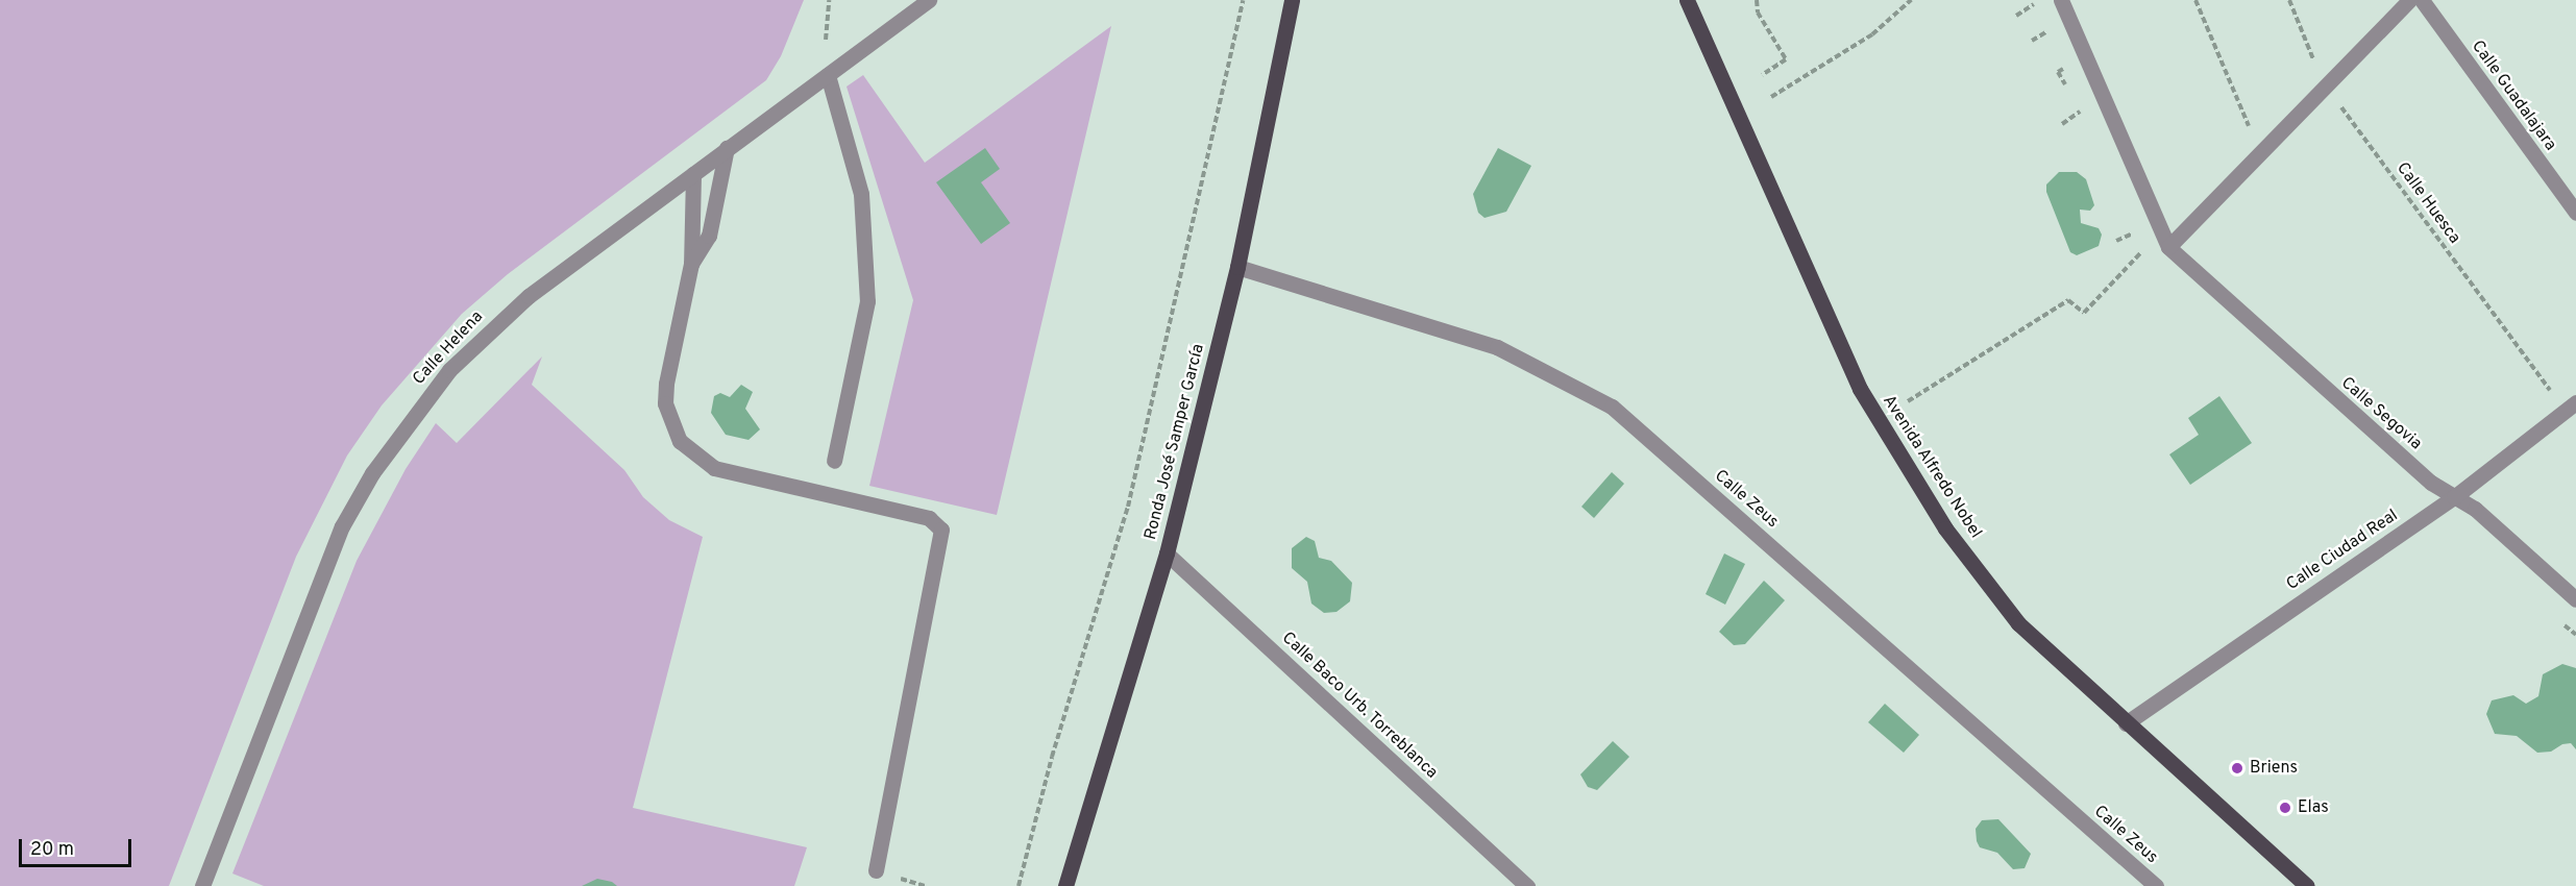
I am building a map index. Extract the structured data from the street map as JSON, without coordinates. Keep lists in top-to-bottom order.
{
  "streets": {
    "main road": ["Ronda José Samper García", "Avenida Alfredo Nobel"],
    "street": [
      "Calle Guadalajara",
      "Calle Helena",
      "Calle Segovia",
      "Calle Zeus",
      "Calle Ciudad Real",
      "Calle Baco Urb. Torreblanca"
    ],
    "path": ["Calle Huesca"]
  },
  "crossings": [
    ["Calle Huesca", "Calle Ciudad Real"],
    ["Calle Segovia", "Calle Ciudad Real"],
    ["Ronda José Samper García", "Calle Zeus"],
    ["Ronda José Samper García", "Calle Baco Urb. Torreblanca"],
    ["Avenida Alfredo Nobel", "Calle Ciudad Real"]
  ],
  "places": ["Briens", "Elas"],
  "scale_bar": "20 m"
}
